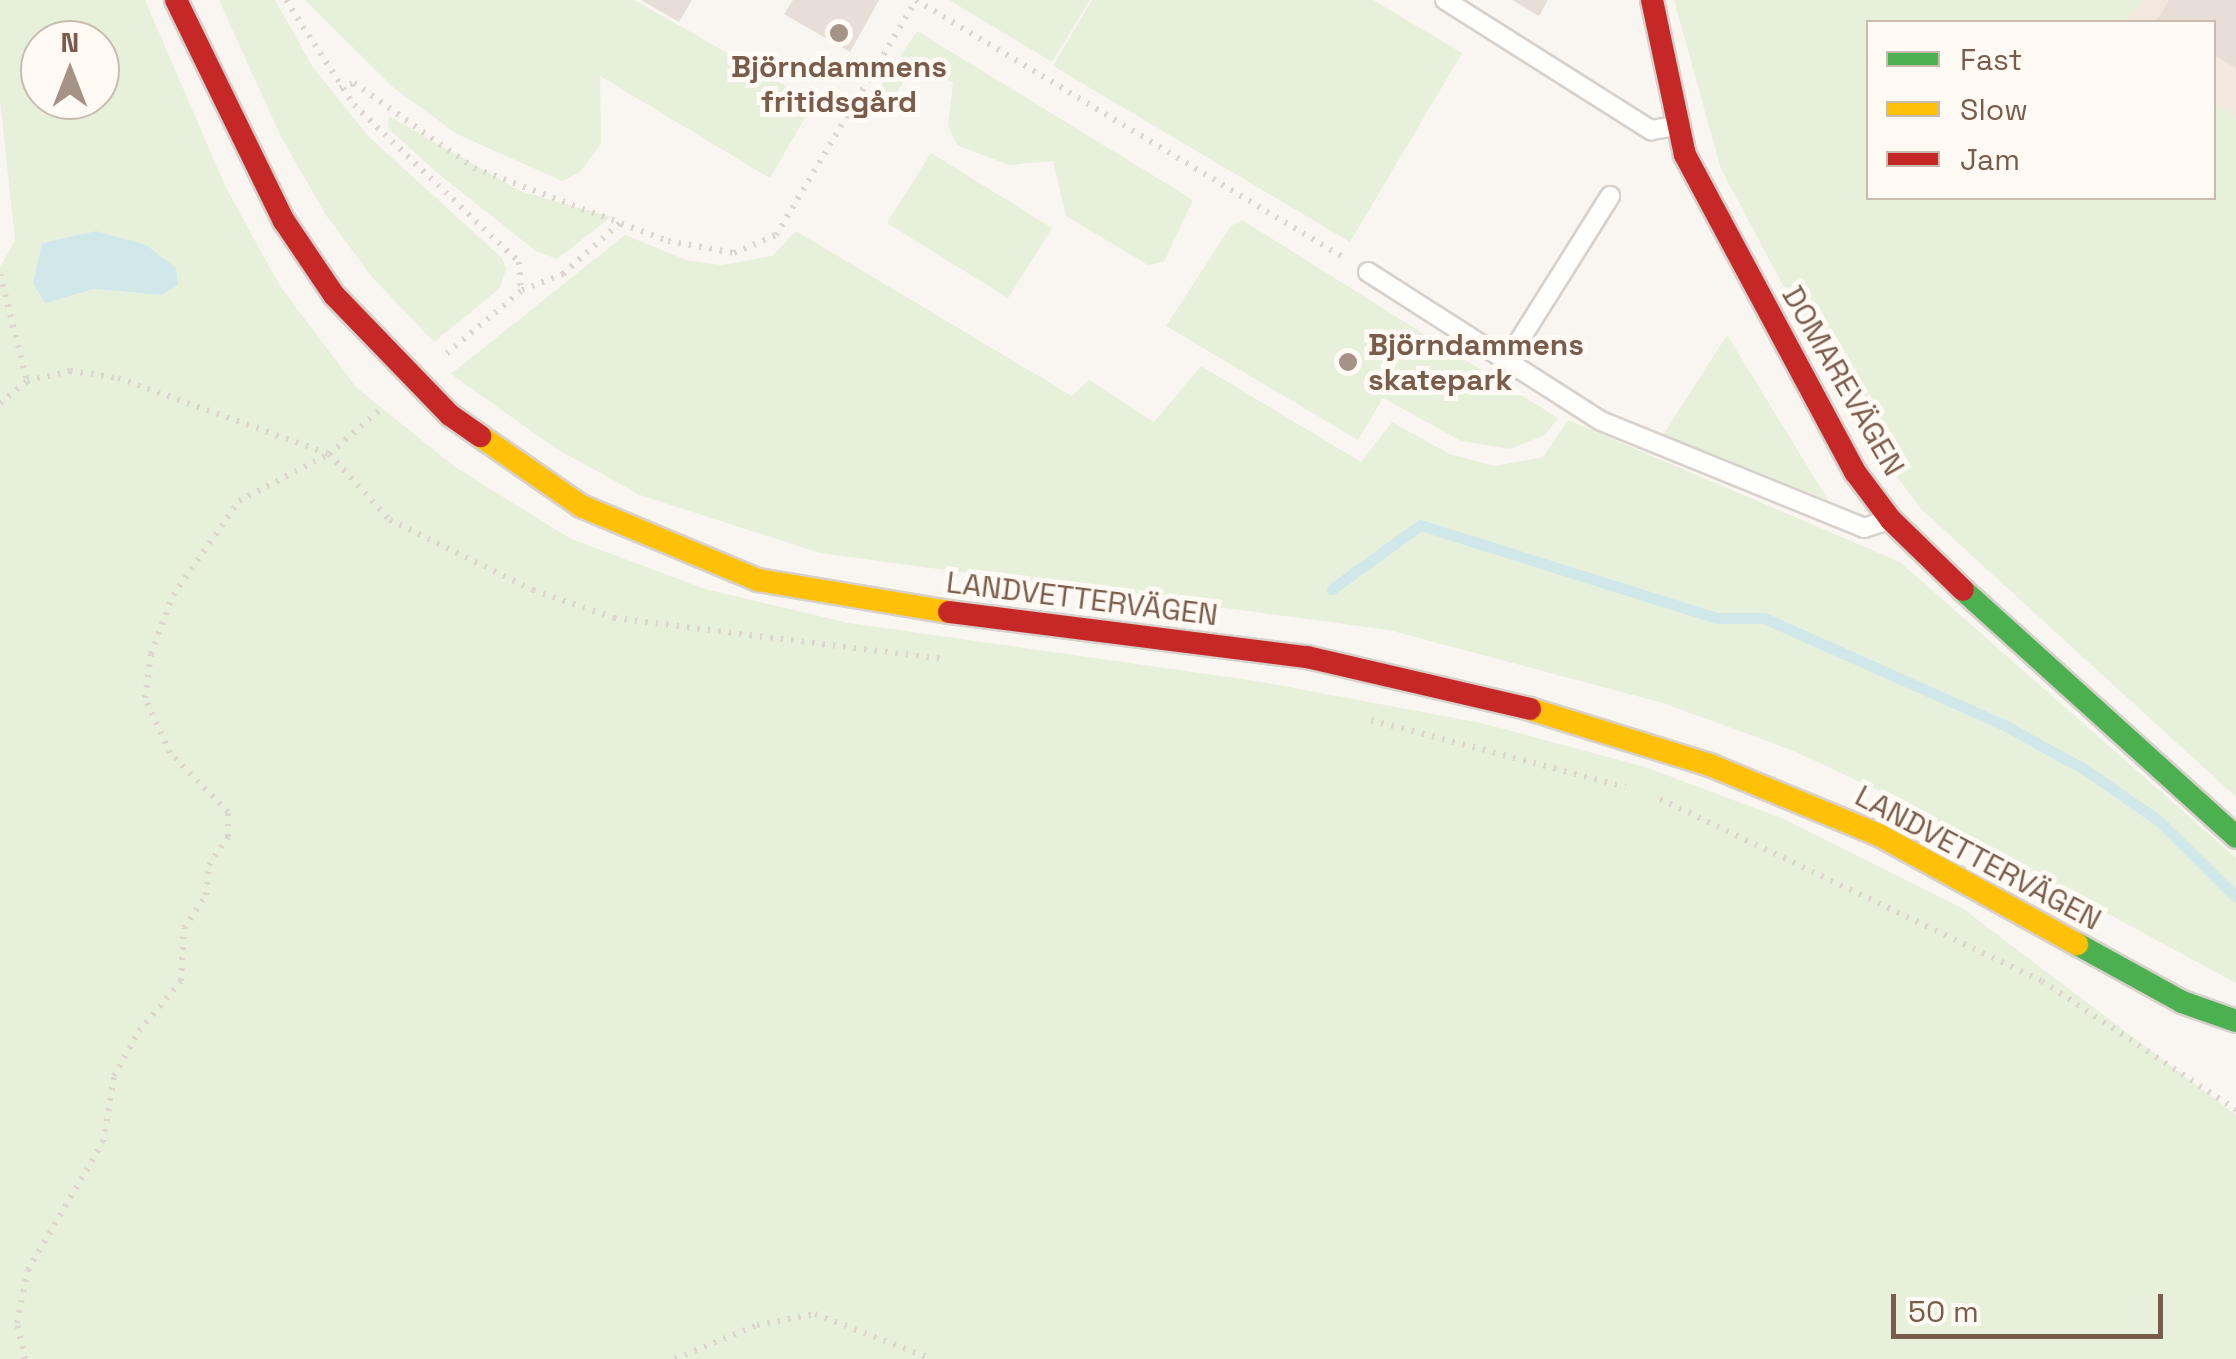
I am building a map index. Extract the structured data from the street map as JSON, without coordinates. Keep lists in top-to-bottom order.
{
  "streets": {
    "street": ["DOMAREVÄGEN", "LANDVETTERVÄGEN"]
  },
  "places": ["Björndammens fritidsgård", "Björndammens skatepark"],
  "legend": ["Fast", "Slow", "Jam"],
  "scale_bar": "50 m",
  "north": "top"
}
